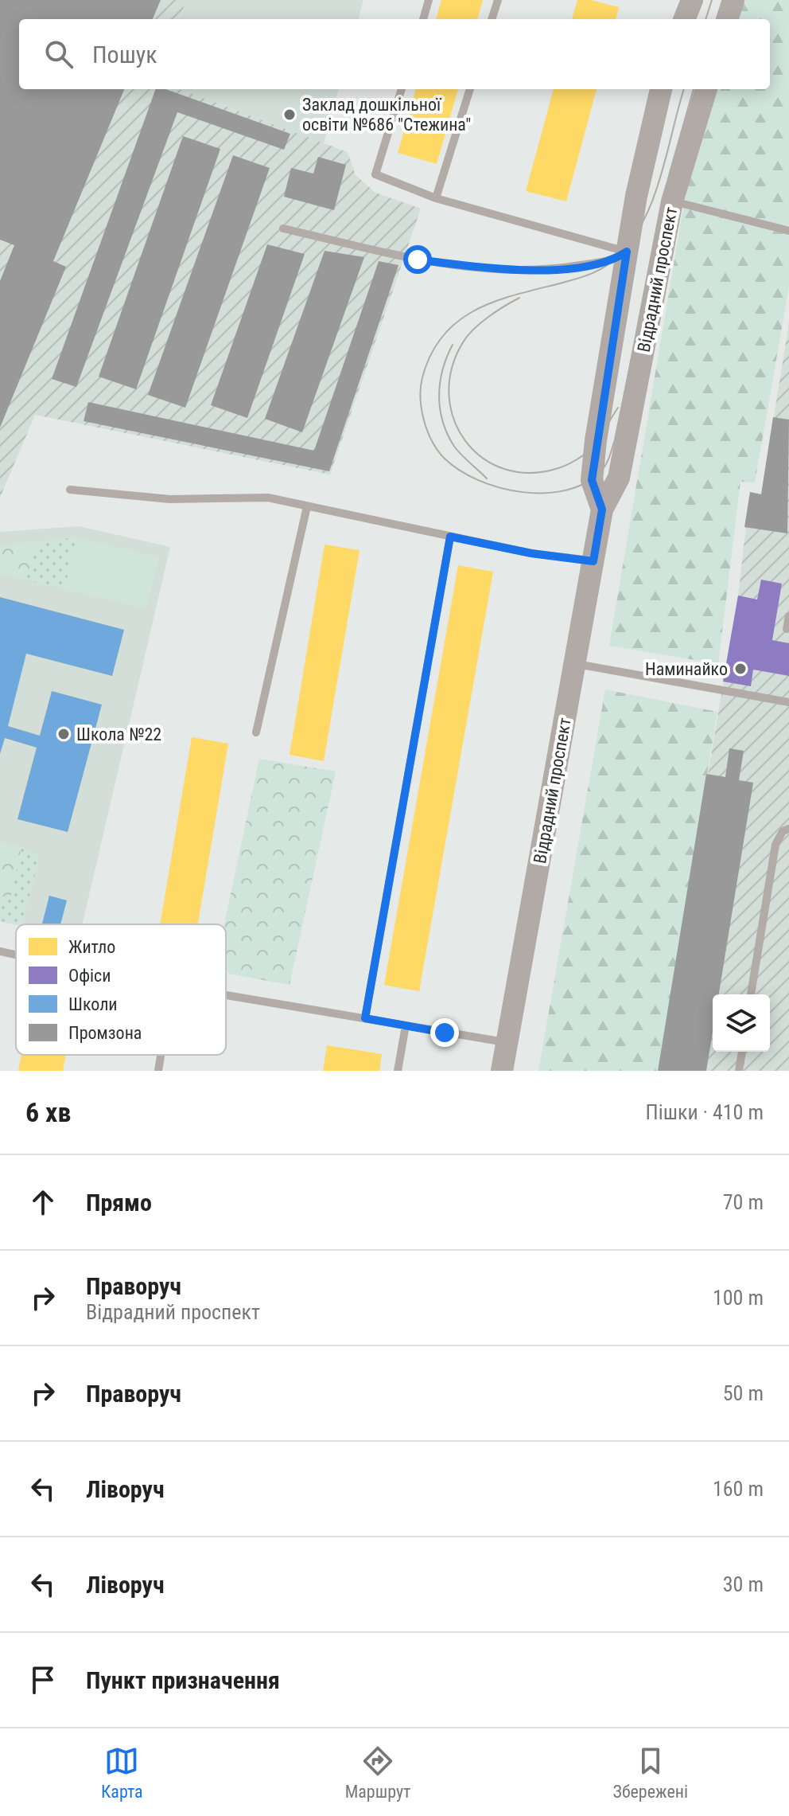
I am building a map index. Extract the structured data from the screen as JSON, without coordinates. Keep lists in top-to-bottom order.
{
  "streets": {
    "main road": ["Відрадний проспект"]
  },
  "places": ["Заклад дошкільної освіти №686 \"Стежина\"", "Наминайко", "Школа №22"],
  "legend": [
    "Житло",
    "Офіси",
    "Школи",
    "Промзона"
  ],
  "page": {
    "search": "Пошук",
    "heading": ["6 хв", "Пішки · 410 m"],
    "list": [
      ["Прямо", "70 m"],
      ["Праворуч", "Відрадний проспект", "100 m"],
      ["Праворуч", "50 m"],
      ["Ліворуч", "160 m"],
      ["Ліворуч", "30 m"],
      "Пункт призначення"
    ],
    "nav": ["Карта", "Маршрут", "Збережені"]
  }
}
